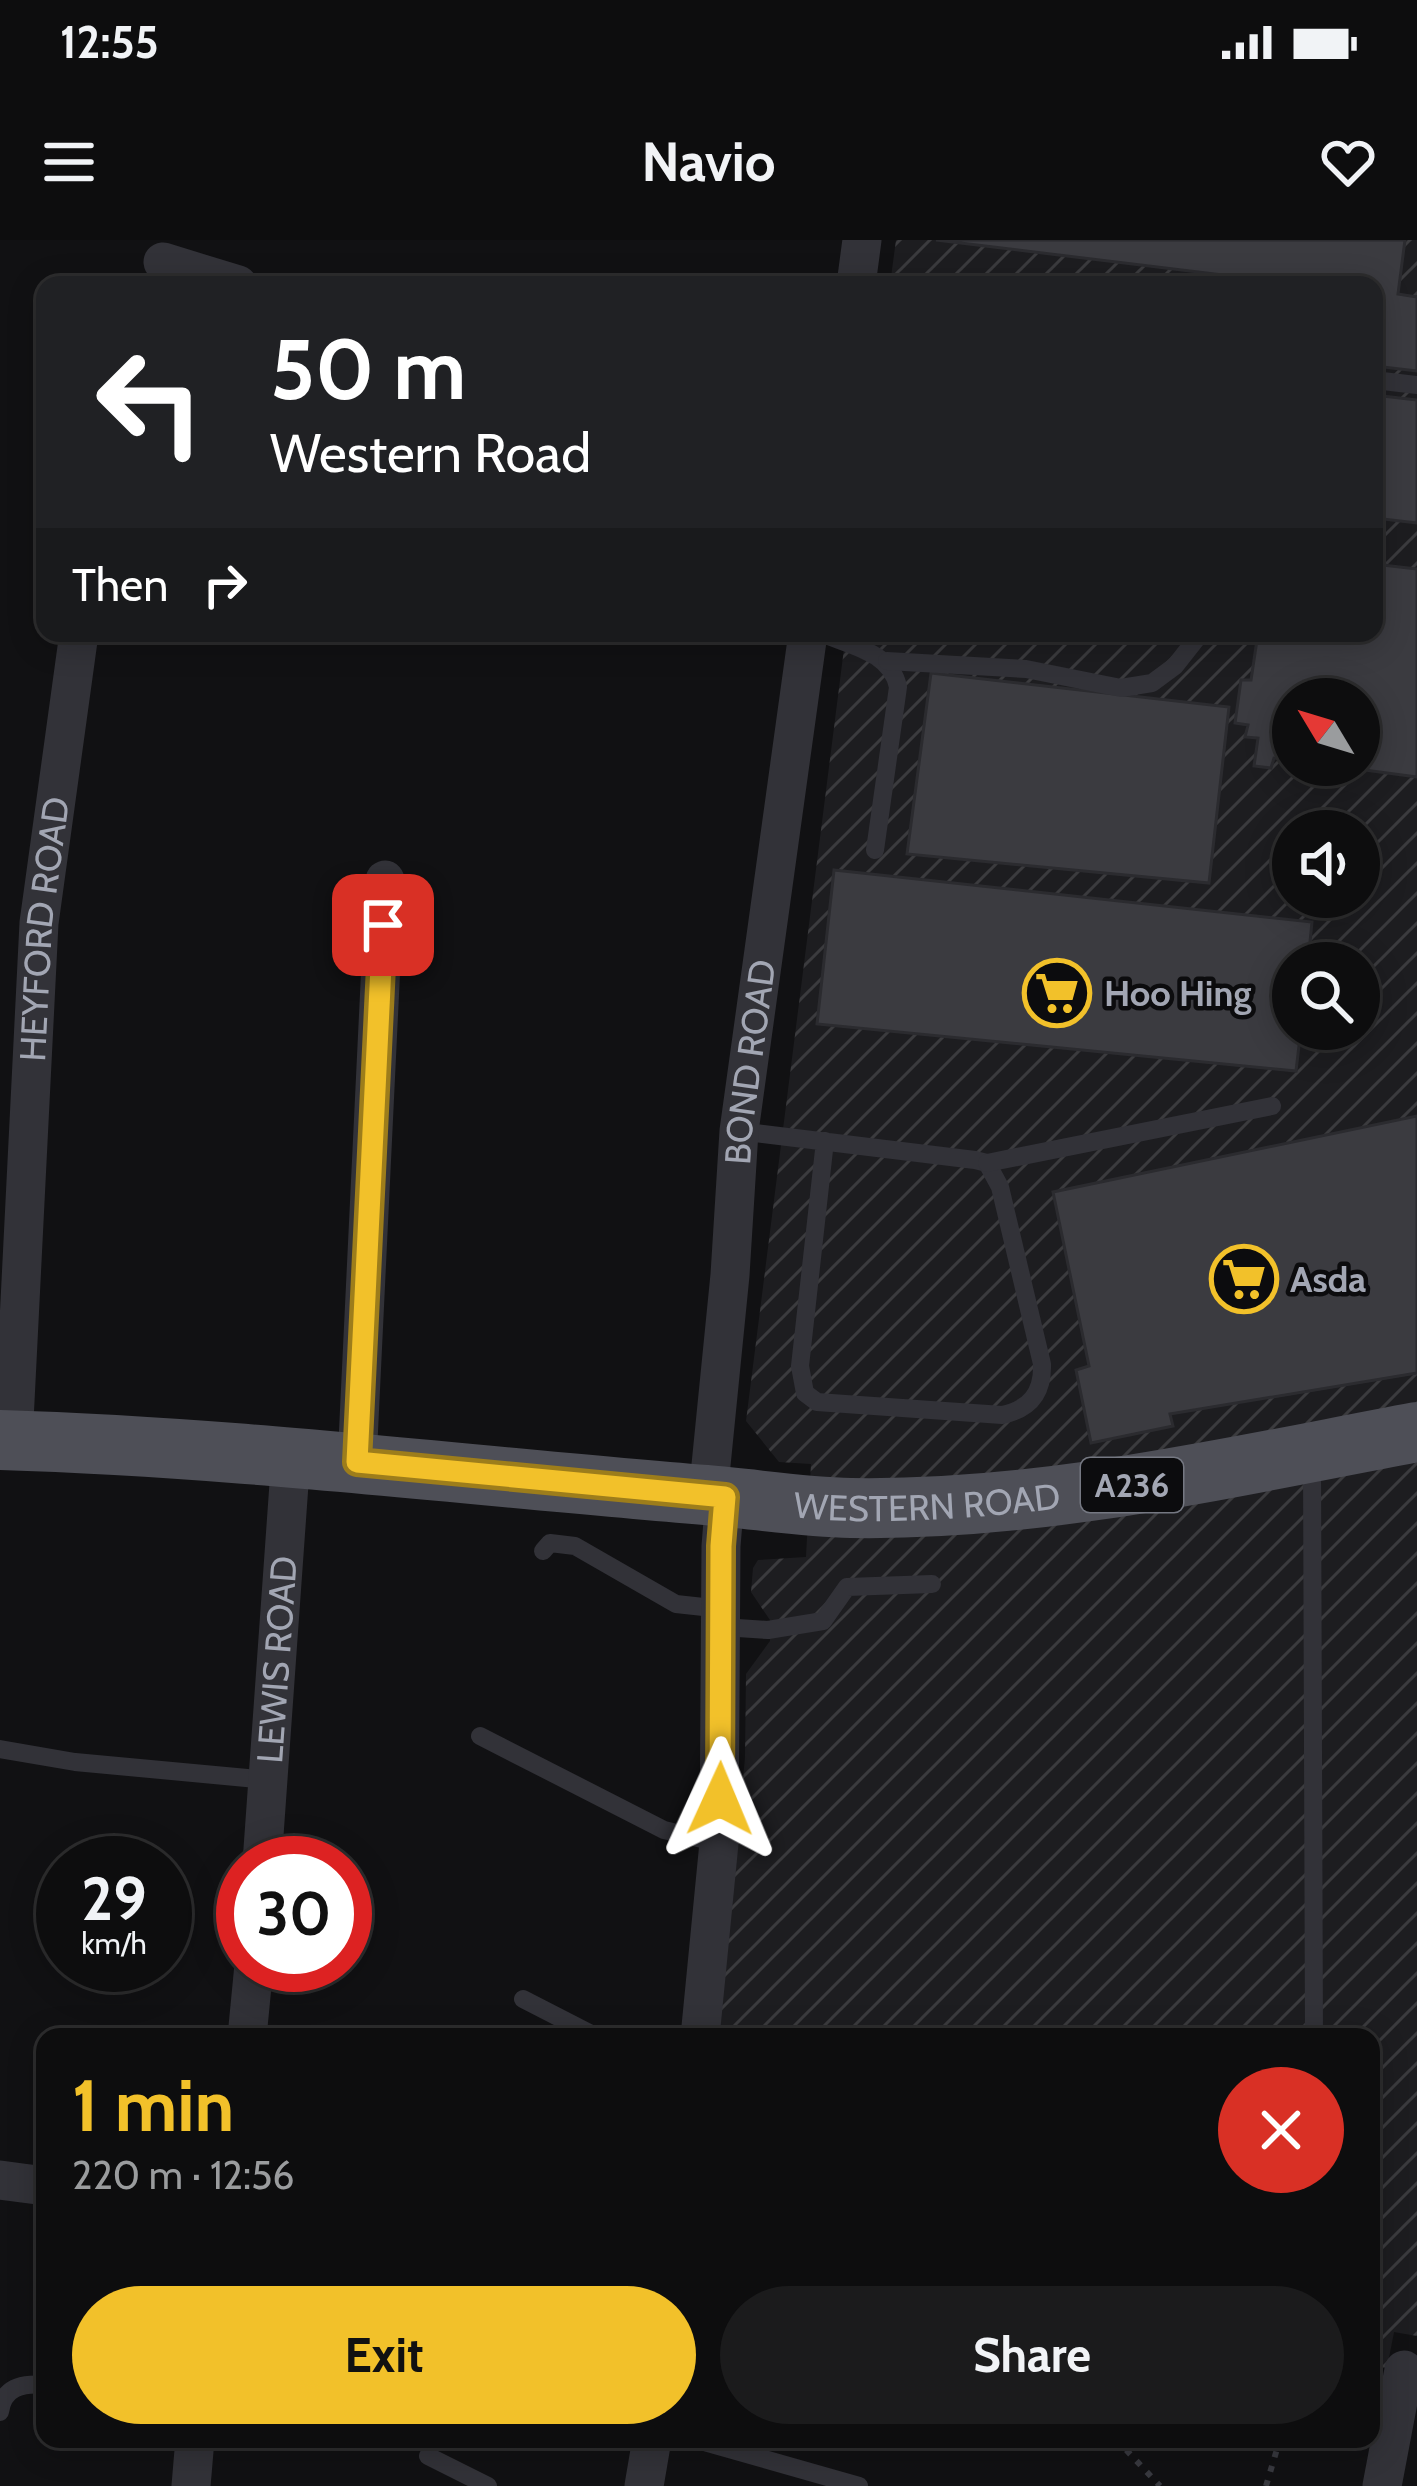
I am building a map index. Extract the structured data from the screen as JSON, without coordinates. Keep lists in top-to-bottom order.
{
  "streets": {
    "main road": ["A236", "WESTERN ROAD"],
    "street": ["HEYFORD ROAD", "BOND ROAD", "LEWIS ROAD"]
  },
  "crossings": [
    ["HEYFORD ROAD", "WESTERN ROAD"],
    ["BOND ROAD", "WESTERN ROAD"],
    ["WESTERN ROAD", "LEWIS ROAD"]
  ],
  "places": {
    "supermarket": ["Hoo Hing", "Asda"]
  },
  "north": "top left",
  "page": {
    "status": "12:55",
    "header": "Navio",
    "turn": ["50 m", "Western Road"],
    "then": "Then",
    "speed": "29 km/h",
    "limit": "30",
    "heading": ["1 min", "220 m · 12:56"],
    "buttons": ["Exit", "Share"]
  }
}
